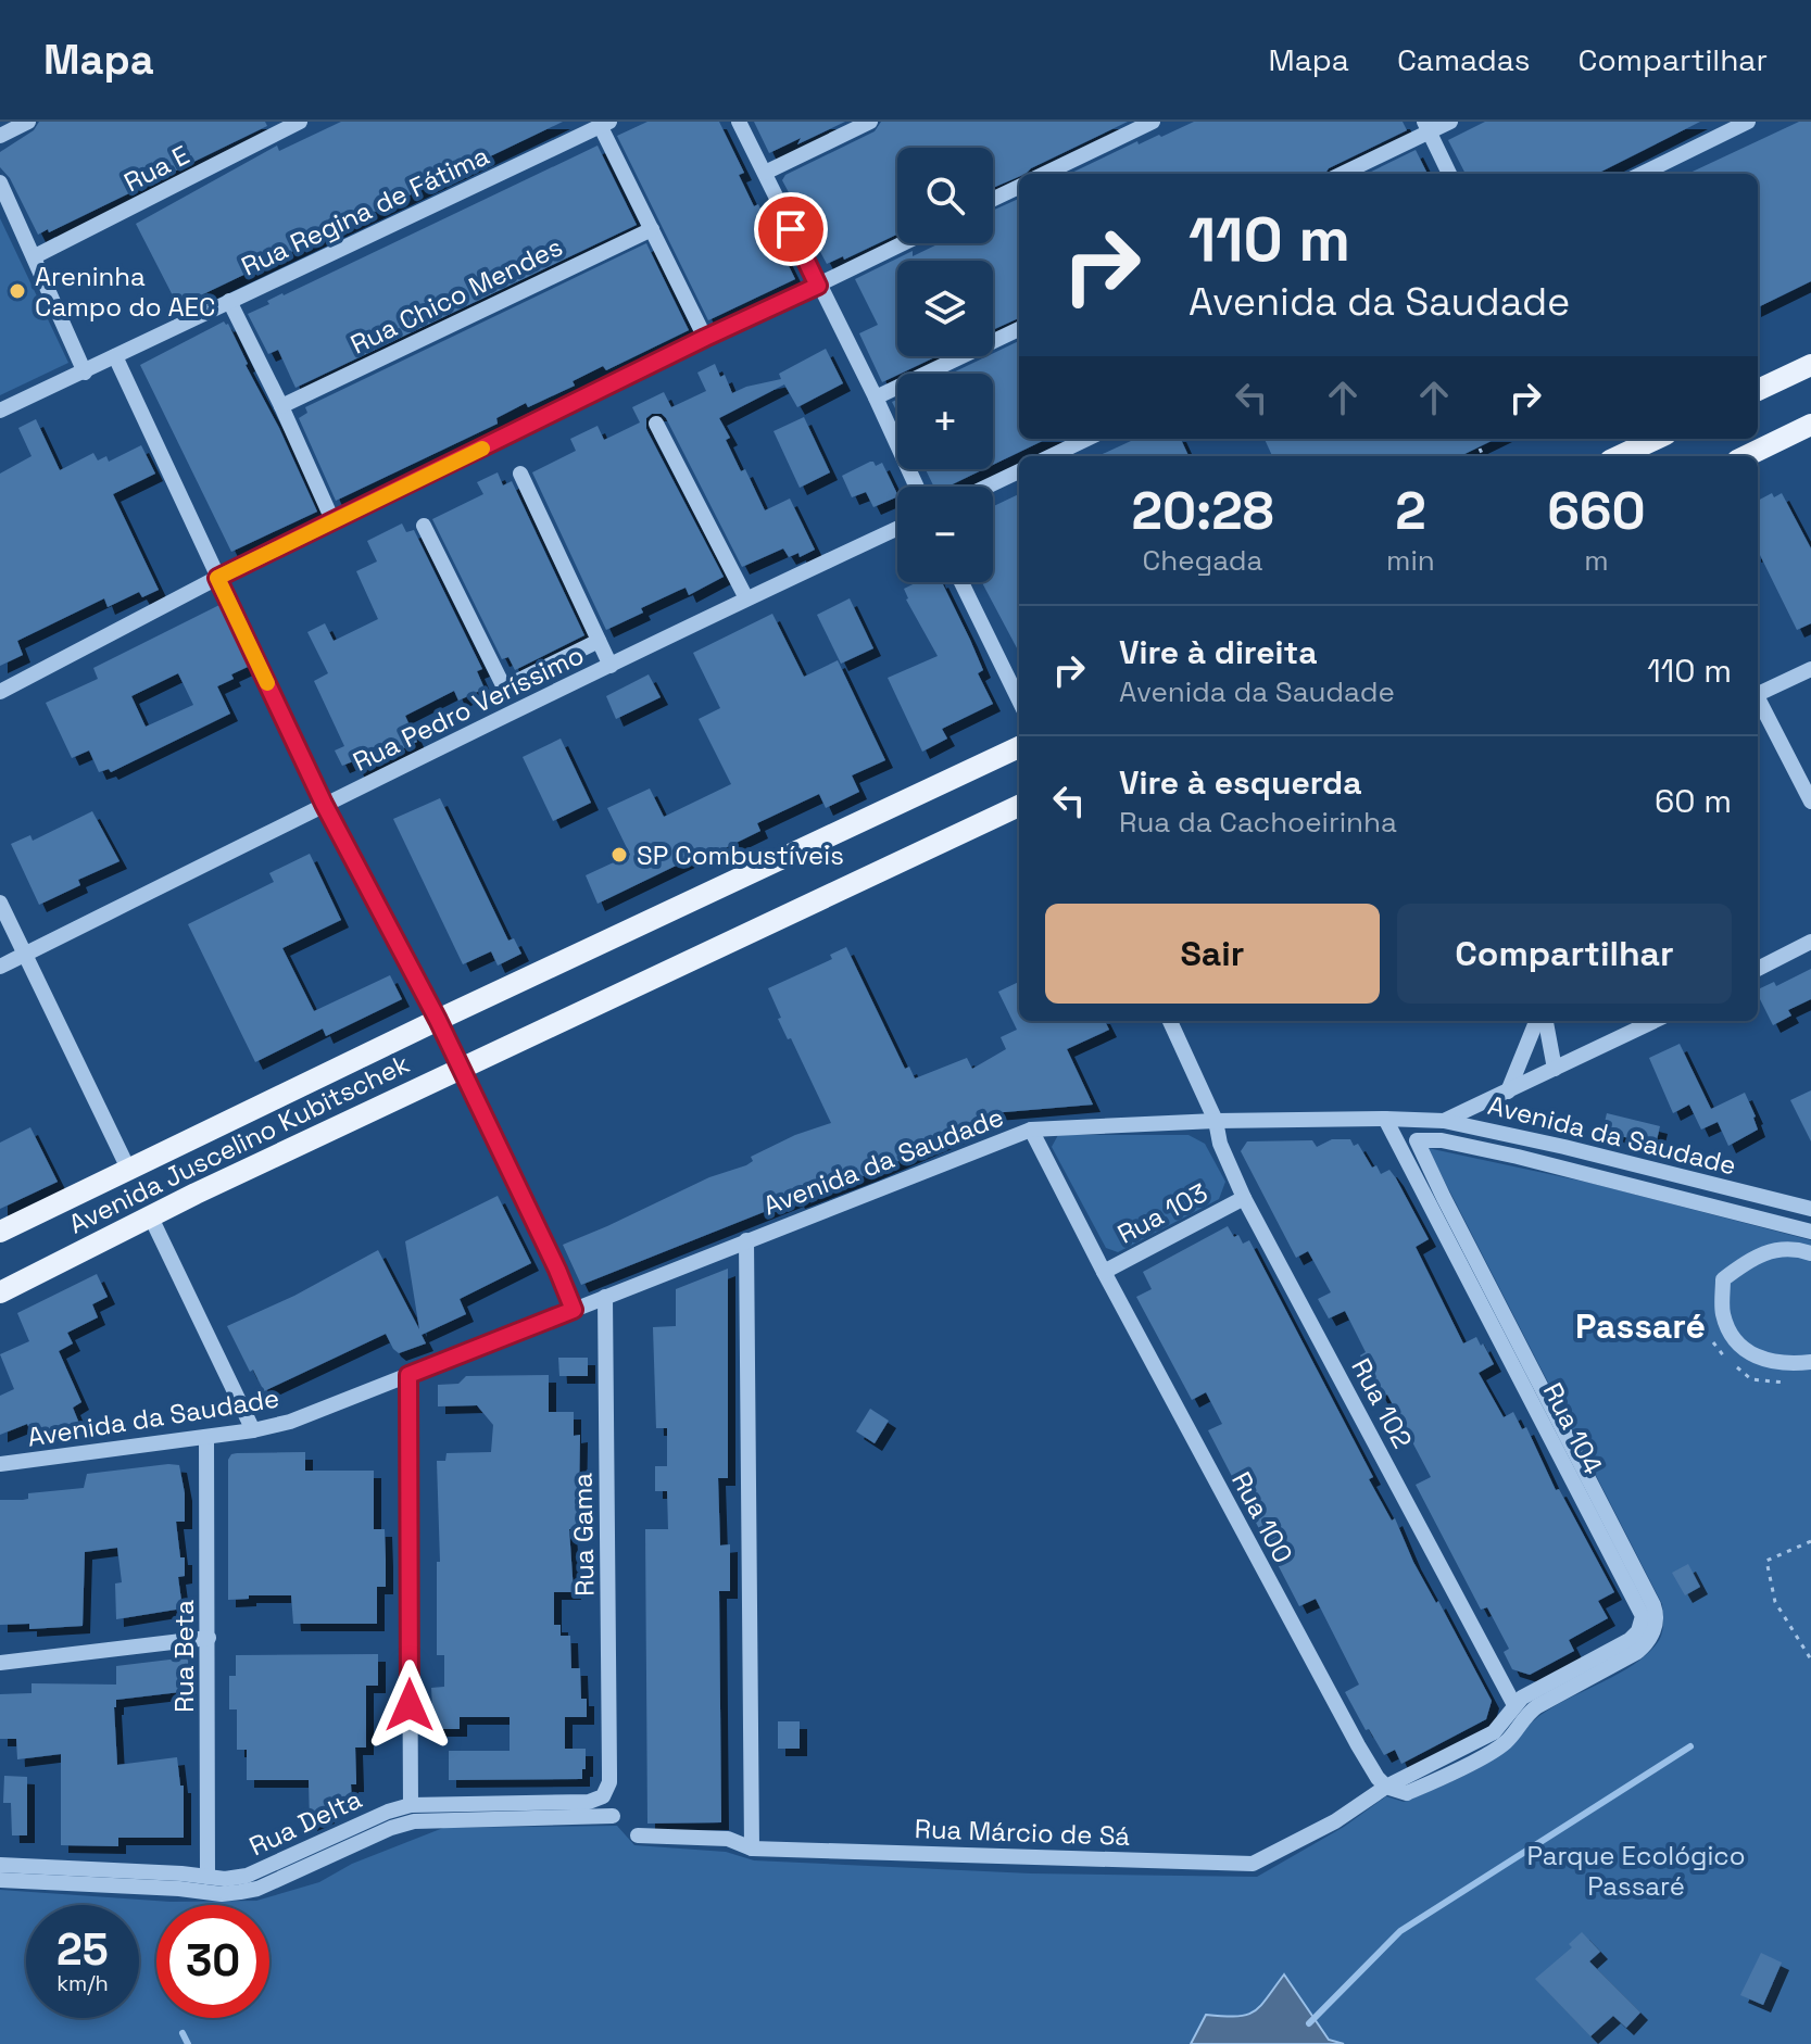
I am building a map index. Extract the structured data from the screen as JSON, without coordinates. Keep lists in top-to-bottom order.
{
  "streets": {
    "main road": ["Avenida Juscelino Kubitschek"],
    "street": [
      "Rua E",
      "Rua Regina de Fátima",
      "Rua Chico Mendes",
      "Rua Pedro Veríssimo",
      "Avenida da Saudade",
      "Rua 103",
      "Rua 102",
      "Rua 104",
      "Rua 100",
      "Rua Gama",
      "Rua Beta",
      "Rua Delta",
      "Rua Márcio de Sá"
    ]
  },
  "crossings": [
    ["Avenida da Saudade", "Rua 102"],
    ["Avenida da Saudade", "Rua 104"],
    ["Avenida da Saudade", "Rua 100"],
    ["Avenida da Saudade", "Rua Gama"],
    ["Avenida da Saudade", "Rua Beta"],
    ["Rua 103", "Rua 102"],
    ["Rua 103", "Rua 100"],
    ["Rua 102", "Rua 104"],
    ["Rua 100", "Rua Márcio de Sá"],
    ["Rua Gama", "Rua Delta"],
    ["Rua Beta", "Rua Delta"]
  ],
  "districts": ["Passaré"],
  "parks": ["Parque Ecológico Passaré"],
  "places": ["Areninha Campo do AEC", "SP Combustíveis"],
  "page": {
    "header": "Mapa",
    "nav": ["Mapa", "Camadas", "Compartilhar"],
    "map_buttons": ["+", "−"],
    "turn": ["110 m", "Avenida da Saudade"],
    "eta": [
      "20:28",
      "Chegada",
      "2",
      "min",
      "660",
      "m"
    ],
    "list": [
      {
        "name": "Vire à direita",
        "note": "Avenida da Saudade",
        "value": "110 m"
      },
      {
        "name": "Vire à esquerda",
        "note": "Rua da Cachoeirinha",
        "value": "60 m"
      }
    ],
    "buttons": ["Sair", "Compartilhar"],
    "speed": "25 km/h",
    "limit": "30"
  }
}
